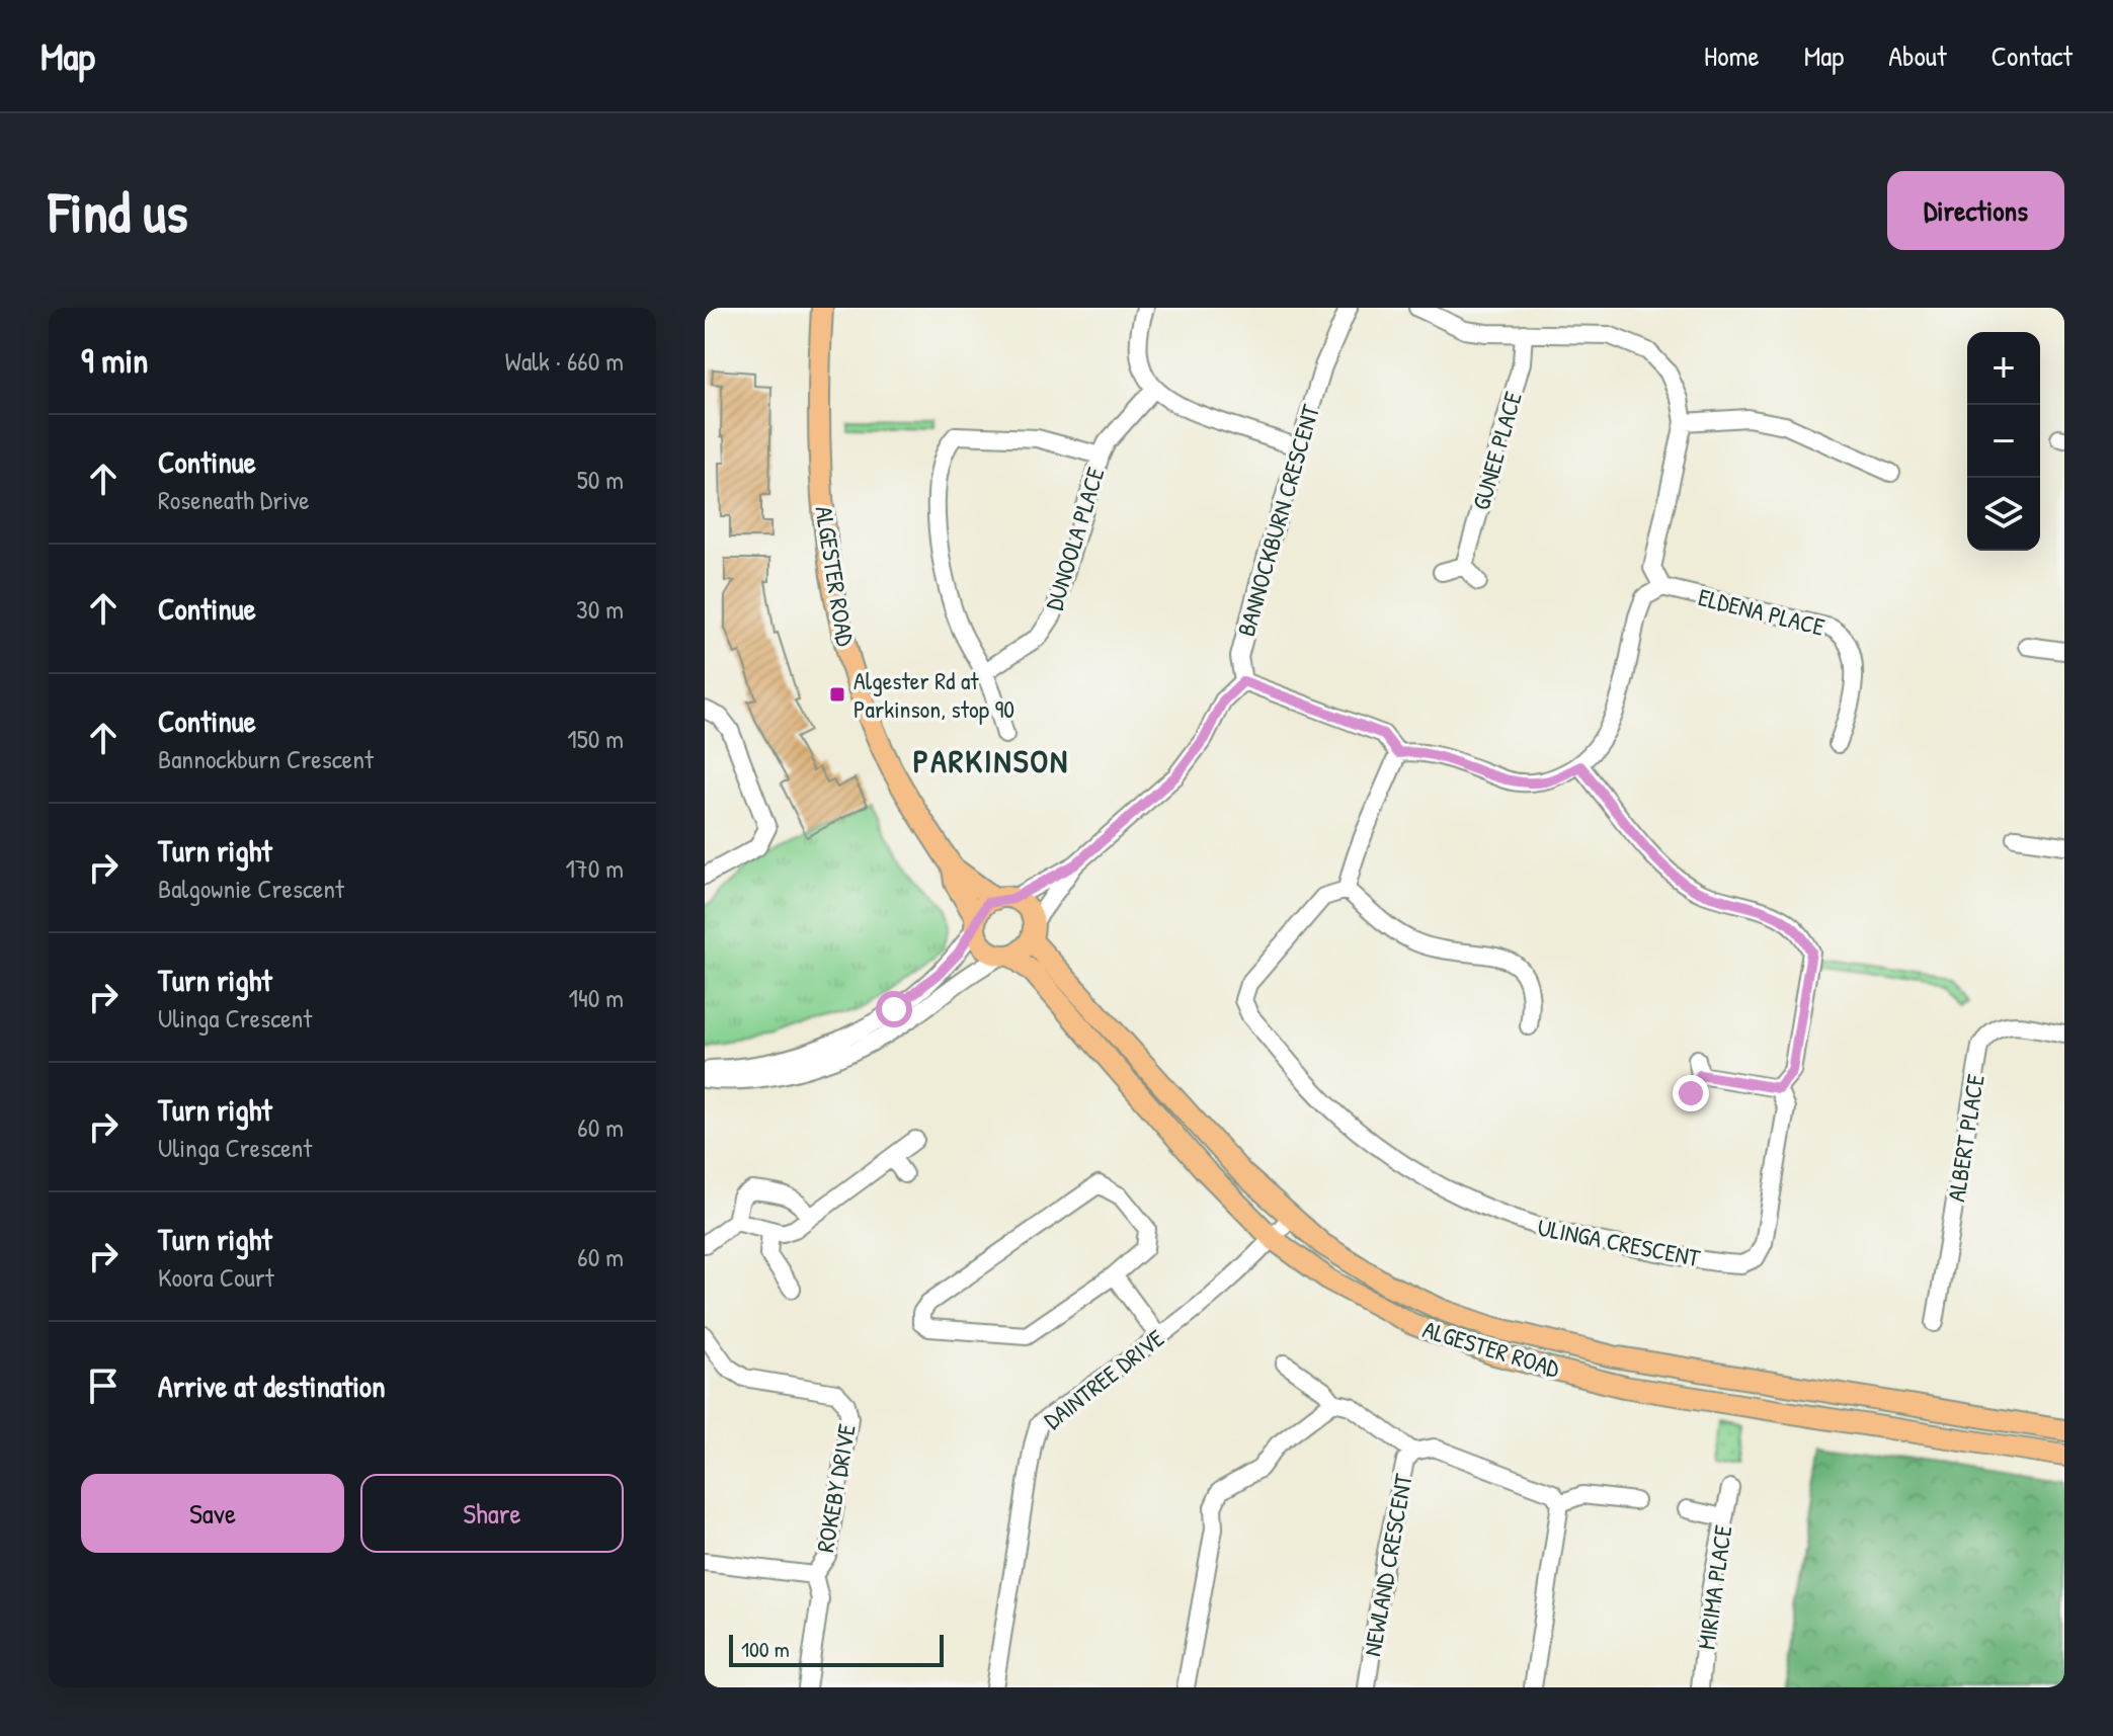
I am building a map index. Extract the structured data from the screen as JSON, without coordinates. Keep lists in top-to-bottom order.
{
  "streets": {
    "main road": ["ALGESTER ROAD"],
    "street": [
      "GUNEE PLACE",
      "BANNOCKBURN CRESCENT",
      "DUNOOLA PLACE",
      "ELDENA PLACE",
      "ALBERT PLACE",
      "ULINGA CRESCENT",
      "DAINTREE DRIVE",
      "ROKEBY DRIVE",
      "NEWLAND CRESCENT",
      "MIRIMA PLACE"
    ]
  },
  "crossings": [
    ["ALGESTER ROAD", "DAINTREE DRIVE"]
  ],
  "districts": ["PARKINSON"],
  "places": {
    "transit": ["Algester Rd at Parkinson, stop 90"]
  },
  "scale_bar": "100 m",
  "page": {
    "header": "Map",
    "nav": [
      "Home",
      "Map",
      "About",
      "Contact"
    ],
    "buttons": [
      "Directions",
      ["Save", "Share"]
    ],
    "title": "Find us",
    "heading": ["9 min", "Walk · 660 m"],
    "map_buttons": ["+", "−"],
    "list": [
      ["Continue", "Roseneath Drive", "50 m"],
      ["Continue", "30 m"],
      ["Continue", "Bannockburn Crescent", "150 m"],
      ["Turn right", "Balgownie Crescent", "170 m"],
      ["Turn right", "Ulinga Crescent", "140 m"],
      ["Turn right", "Ulinga Crescent", "60 m"],
      ["Turn right", "Koora Court", "60 m"],
      "Arrive at destination"
    ],
    "scale": "100 m"
  }
}
